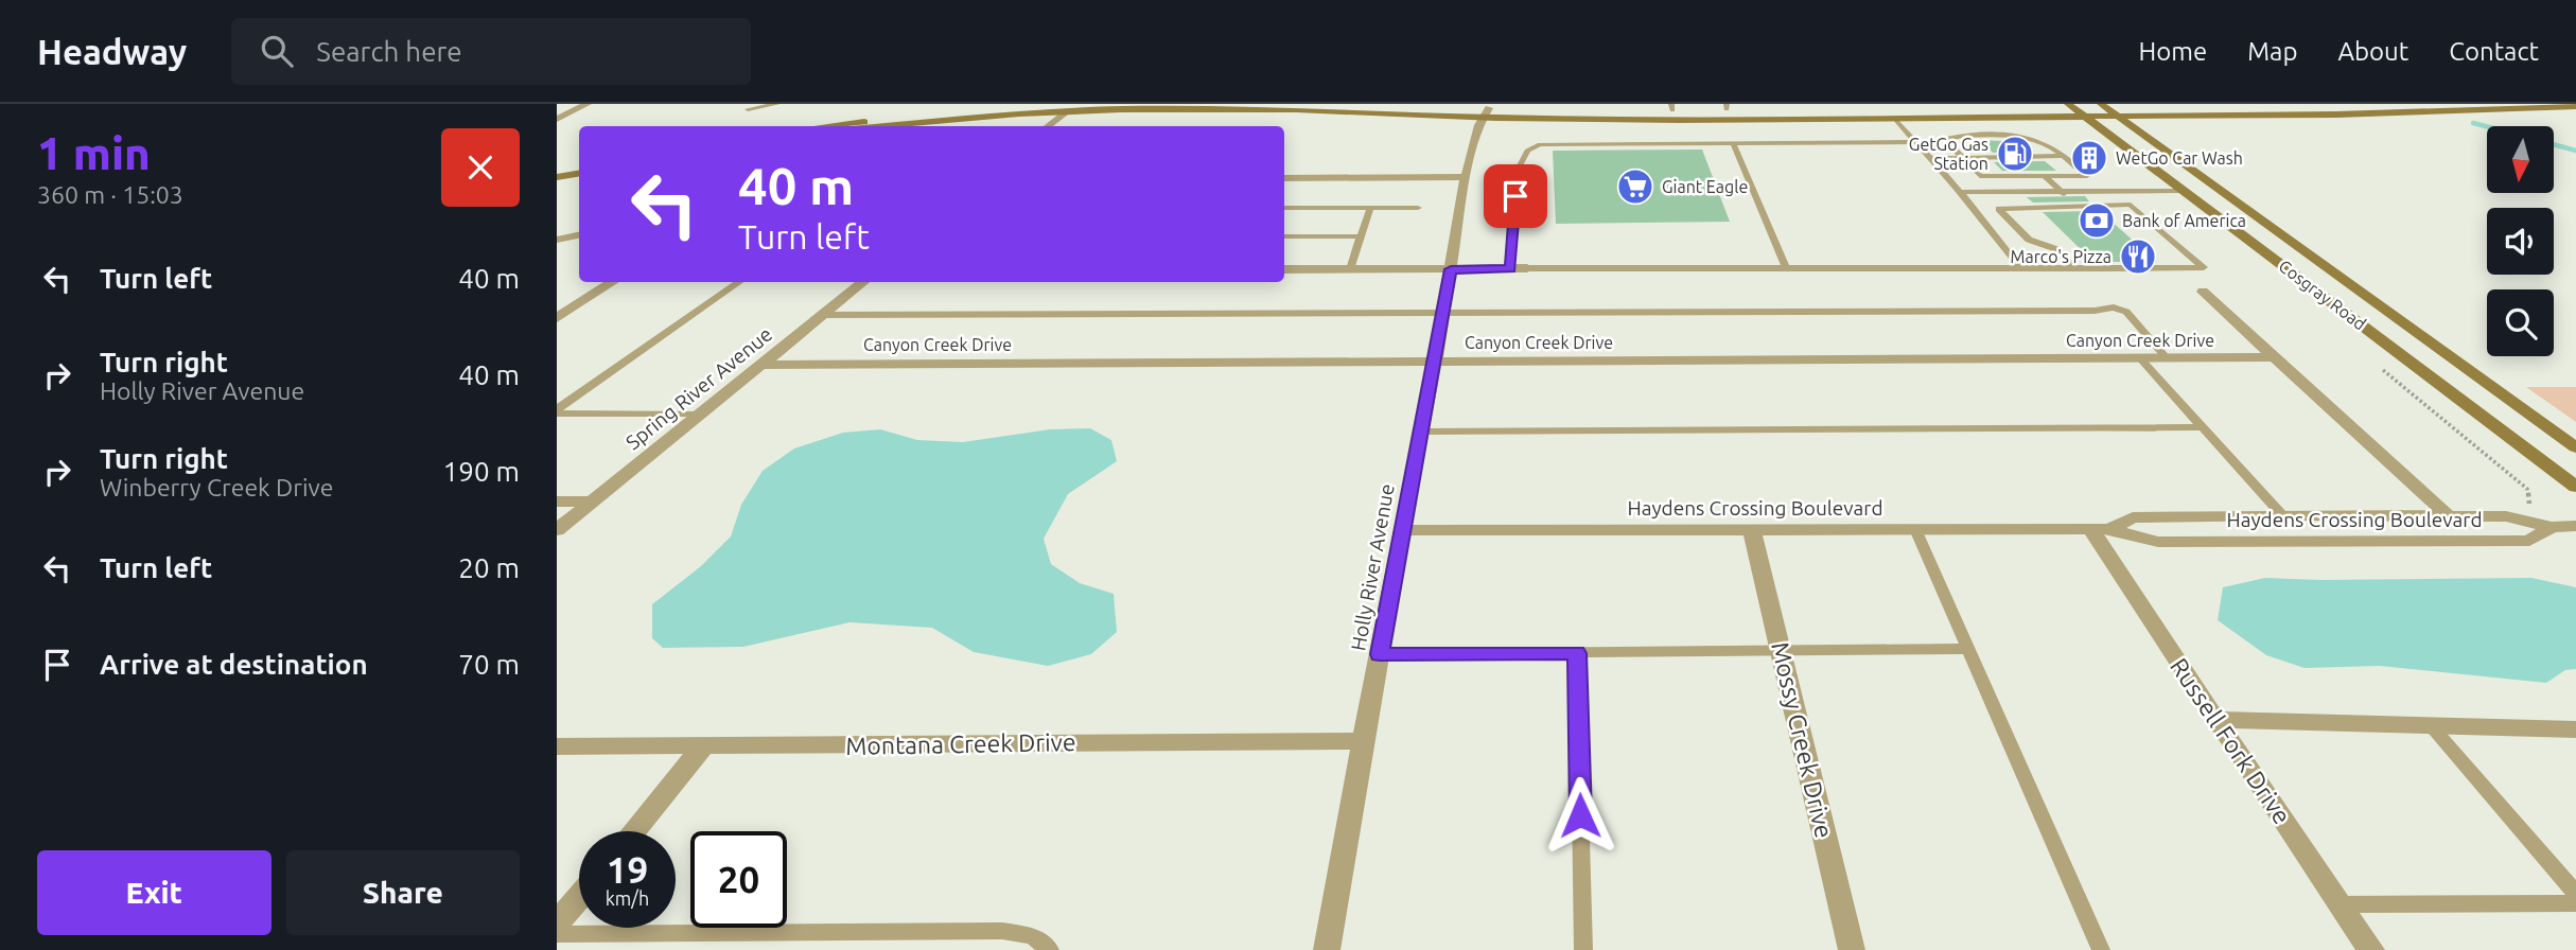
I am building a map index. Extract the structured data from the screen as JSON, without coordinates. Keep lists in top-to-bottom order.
{
  "streets": {
    "main road": ["Cosgray Road"],
    "street": [
      "Canyon Creek Drive",
      "Spring River Avenue",
      "Haydens Crossing Boulevard",
      "Holly River Avenue",
      "Mossy Creek Drive",
      "Russell Fork Drive",
      "Montana Creek Drive"
    ]
  },
  "crossings": [
    ["Canyon Creek Drive", "Spring River Avenue"],
    ["Canyon Creek Drive", "Holly River Avenue"],
    ["Haydens Crossing Boulevard", "Holly River Avenue"],
    ["Haydens Crossing Boulevard", "Mossy Creek Drive"],
    ["Haydens Crossing Boulevard", "Russell Fork Drive"],
    ["Holly River Avenue", "Montana Creek Drive"]
  ],
  "places": {
    "fuel station": ["GetGo Gas Station"],
    "building": ["WetGo Car Wash"],
    "supermarket": ["Giant Eagle"],
    "bank": ["Bank of America"],
    "restaurant": ["Marco's Pizza"]
  },
  "north": "bottom",
  "page": {
    "header": "Headway",
    "search": "Search here",
    "nav": [
      "Home",
      "Map",
      "About",
      "Contact"
    ],
    "heading": ["1 min", "360 m · 15:03"],
    "turn": ["40 m", "Turn left"],
    "list": [
      {
        "name": "Turn left",
        "value": "40 m"
      },
      {
        "name": "Turn right",
        "note": "Holly River Avenue",
        "value": "40 m"
      },
      {
        "name": "Turn right",
        "note": "Winberry Creek Drive",
        "value": "190 m"
      },
      {
        "name": "Turn left",
        "value": "20 m"
      },
      {
        "name": "Arrive at destination",
        "value": "70 m"
      }
    ],
    "speed": "19 km/h",
    "limit": "20",
    "buttons": ["Exit", "Share"]
  }
}
